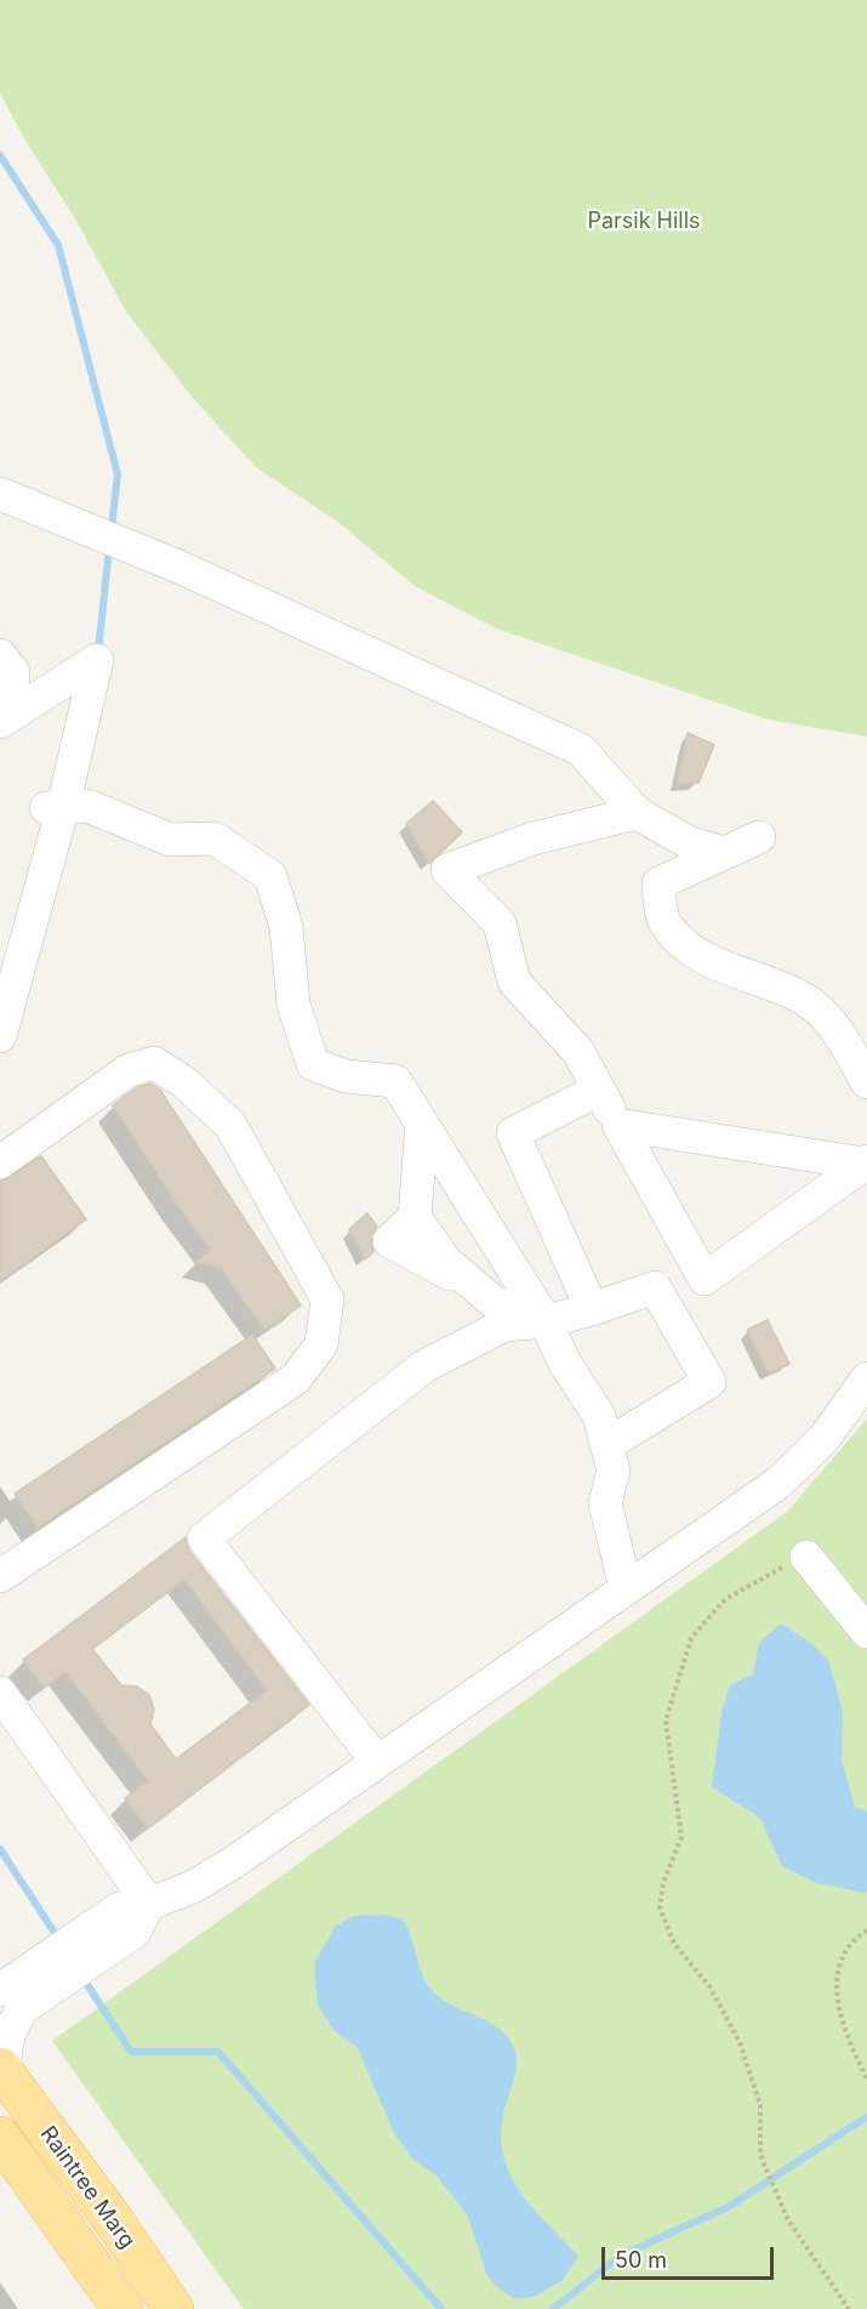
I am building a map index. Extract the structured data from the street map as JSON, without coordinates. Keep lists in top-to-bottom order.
{
  "streets": {
    "main road": ["Raintree Marg"]
  },
  "parks": ["Parsik Hills"],
  "scale_bar": "50 m"
}
